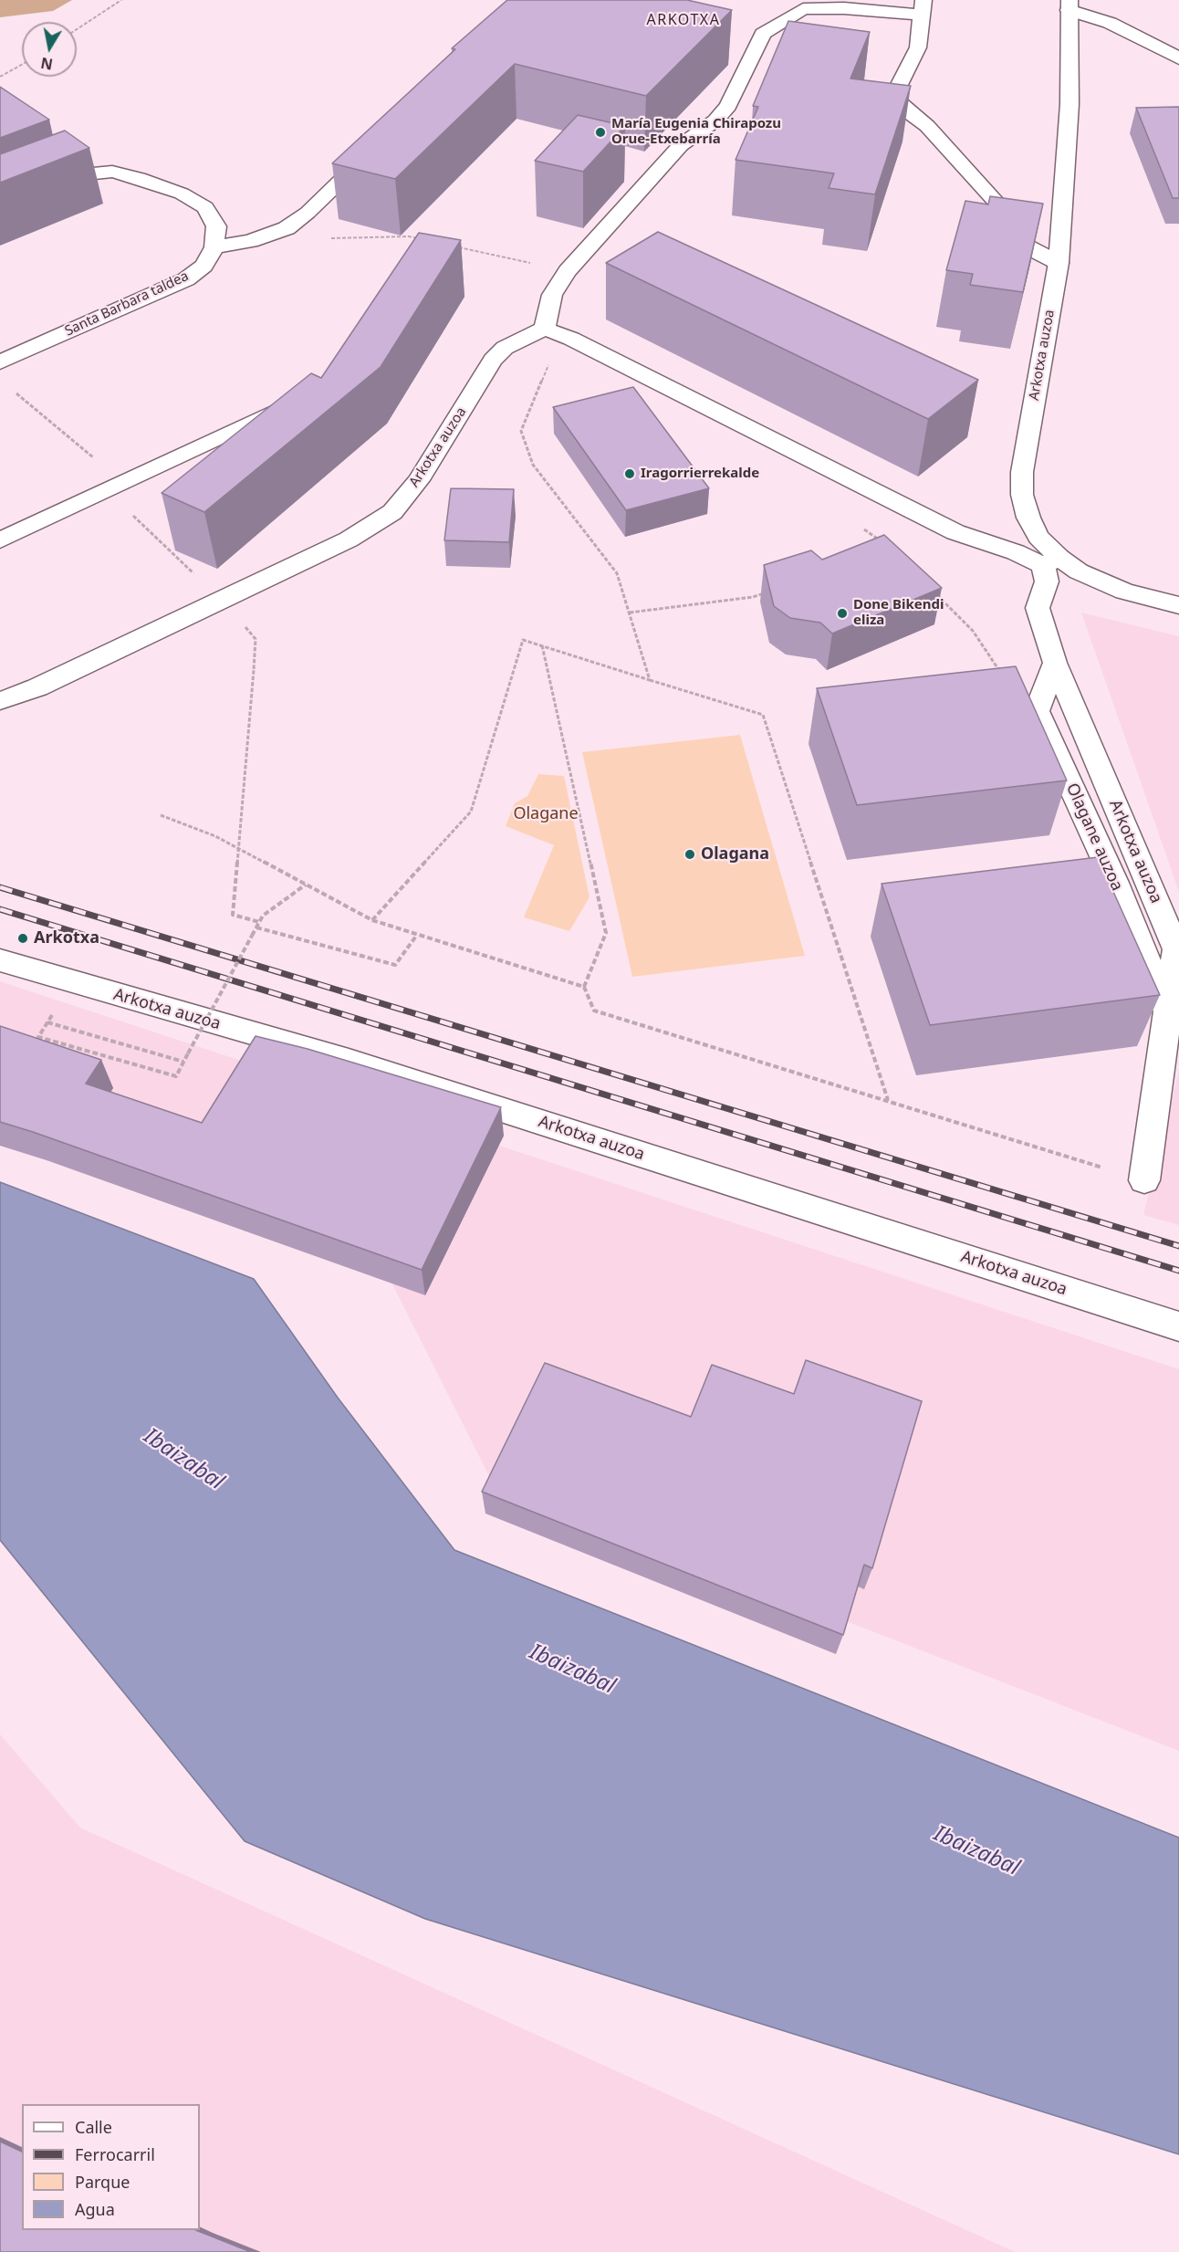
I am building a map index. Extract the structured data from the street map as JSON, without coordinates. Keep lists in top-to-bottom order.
{
  "streets": {
    "street": ["Santa Barbara taldea", "Arkotxa auzoa", "Olagane auzoa"]
  },
  "crossings": [
    ["Arkotxa auzoa", "Olagane auzoa"]
  ],
  "districts": ["ARKOTXA"],
  "water": ["Ibaizabal"],
  "parks": ["Olagane"],
  "places": [
    "María Eugenia Chirapozu Orue-Etxebarría",
    "Iragorrierrekalde",
    "Done Bikendi eliza",
    "Olagana",
    "Arkotxa"
  ],
  "legend": [
    "Calle",
    "Ferrocarril",
    "Parque",
    "Agua"
  ],
  "north": "bottom"
}
